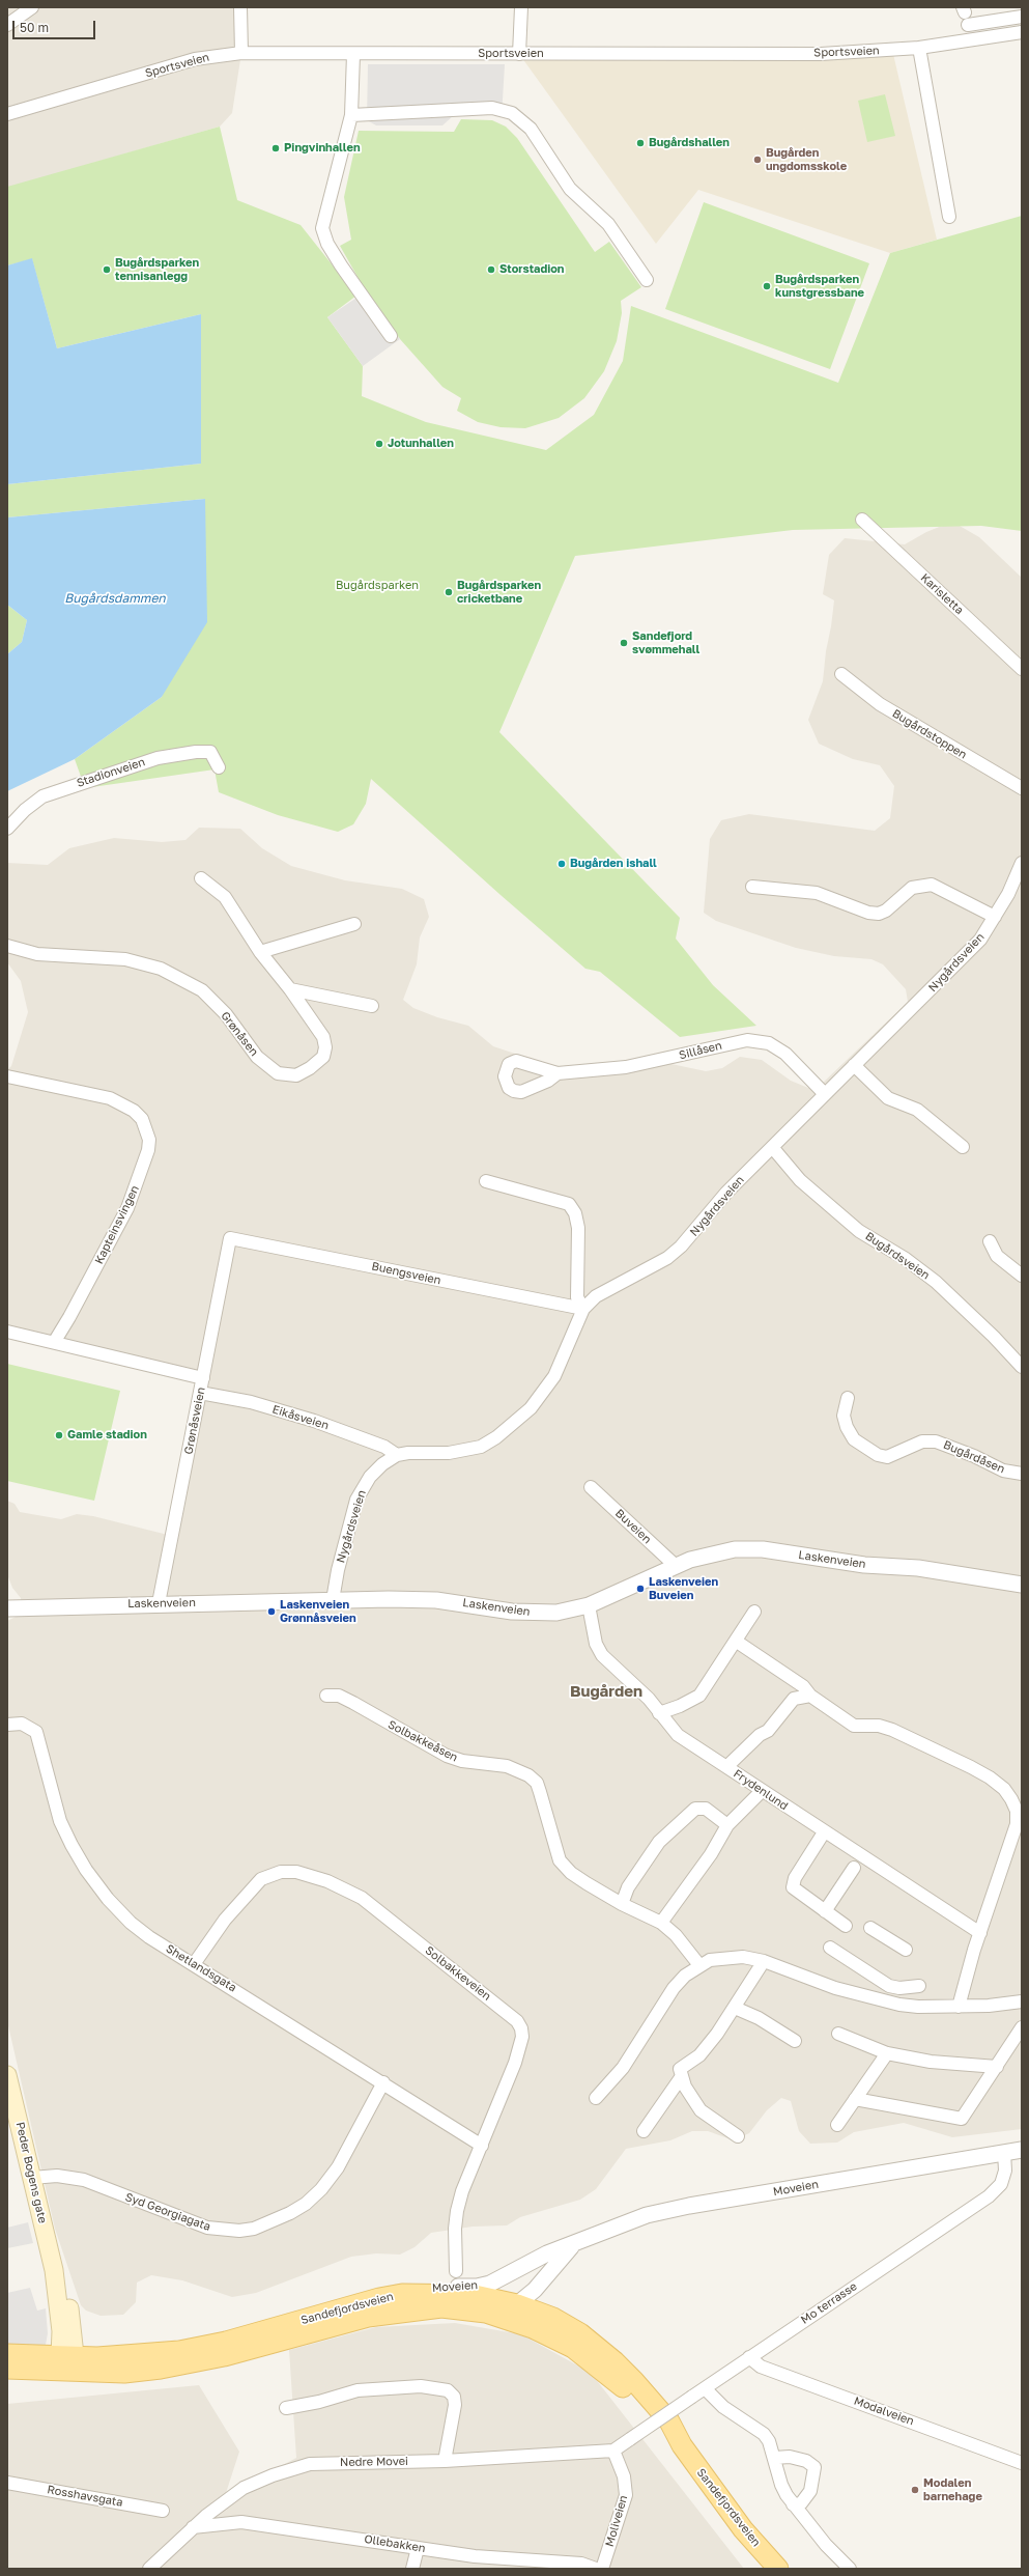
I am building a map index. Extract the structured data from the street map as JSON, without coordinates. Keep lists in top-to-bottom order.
{
  "streets": {
    "main road": ["Peder Bogens gate", "Sandefjordsveien"],
    "street": [
      "Sportsveien",
      "Karisletta",
      "Bugårdstoppen",
      "Stadionveien",
      "Nygårdsveien",
      "Grønåsen",
      "Sillåsen",
      "Kapteinsvingen",
      "Bugårdsveien",
      "Buengsveien",
      "Eikåsveien",
      "Grønåsveien",
      "Bugårdåsen",
      "Buveien",
      "Laskenveien",
      "Solbakkeåsen",
      "Frydenlund",
      "Shetlandsgata",
      "Solbakkeveien",
      "Moveien",
      "Syd Georgiagata",
      "Mo terrasse",
      "Modalveien",
      "Nedre Movei",
      "Rosshavsgata",
      "Moliveien",
      "Ollebakken"
    ]
  },
  "crossings": [
    ["Nygårdsveien", "Sillåsen"],
    ["Nygårdsveien", "Bugårdsveien"],
    ["Nygårdsveien", "Buengsveien"],
    ["Nygårdsveien", "Eikåsveien"],
    ["Nygårdsveien", "Laskenveien"],
    ["Buengsveien", "Grønåsveien"],
    ["Eikåsveien", "Grønåsveien"],
    ["Grønåsveien", "Laskenveien"],
    ["Buveien", "Laskenveien"],
    ["Laskenveien", "Frydenlund"],
    ["Shetlandsgata", "Solbakkeveien"],
    ["Shetlandsgata", "Syd Georgiagata"],
    ["Peder Bogens gate", "Syd Georgiagata"],
    ["Peder Bogens gate", "Sandefjordsveien"],
    ["Moveien", "Mo terrasse"],
    ["Moveien", "Sandefjordsveien"],
    ["Mo terrasse", "Modalveien"],
    ["Mo terrasse", "Nedre Movei"],
    ["Mo terrasse", "Moliveien"],
    ["Nedre Movei", "Moliveien"],
    ["Nedre Movei", "Ollebakken"]
  ],
  "districts": ["Bugården"],
  "water": ["Bugårdsdammen"],
  "parks": ["Bugårdsparken"],
  "places": [
    "Bugårdshallen",
    "Pingvinhallen",
    "Bugården ungdomsskole",
    "Bugårdsparken tennisanlegg",
    "Storstadion",
    "Bugårdsparken kunstgressbane",
    "Jotunhallen",
    "Bugårdsparken cricketbane",
    "Sandefjord svømmehall",
    "Bugården ishall",
    "Gamle stadion",
    "Laskenveien Buveien",
    "Laskenveien Grønnåsveien",
    "Modalen barnehage"
  ],
  "scale_bar": "50 m"
}
